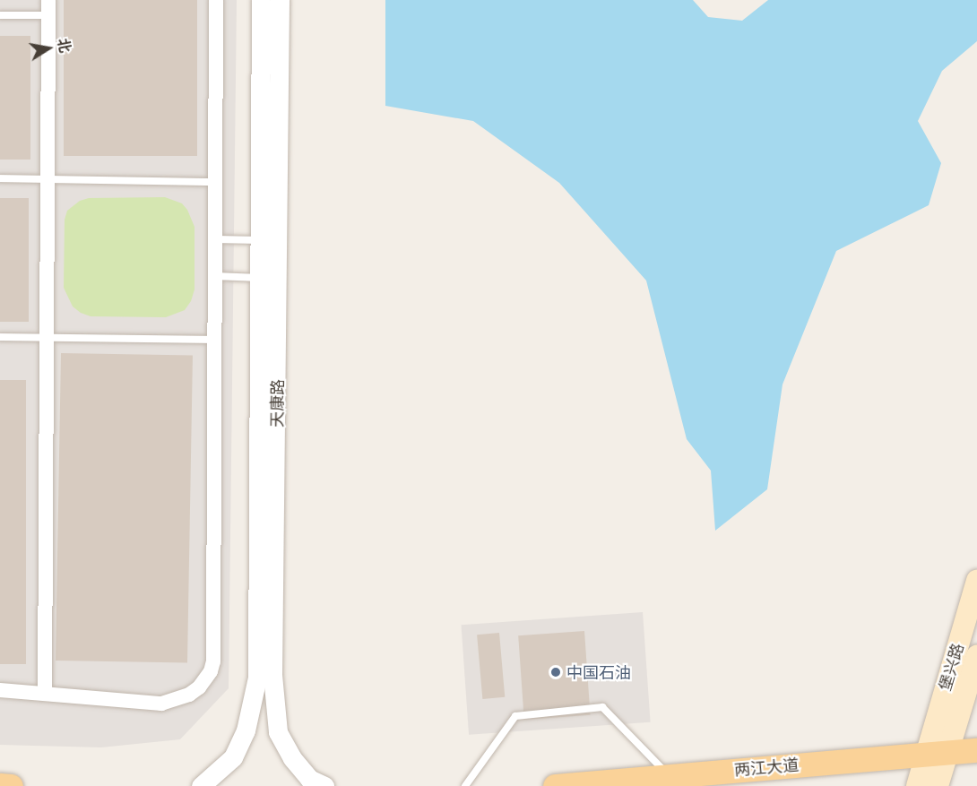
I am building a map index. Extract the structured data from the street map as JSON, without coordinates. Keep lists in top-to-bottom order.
{
  "streets": {
    "main road": ["堡兴路", "两江大道"],
    "street": ["天康路"]
  },
  "crossings": [
    ["堡兴路", "两江大道"]
  ],
  "places": ["中国石油"],
  "north": "right"
}
